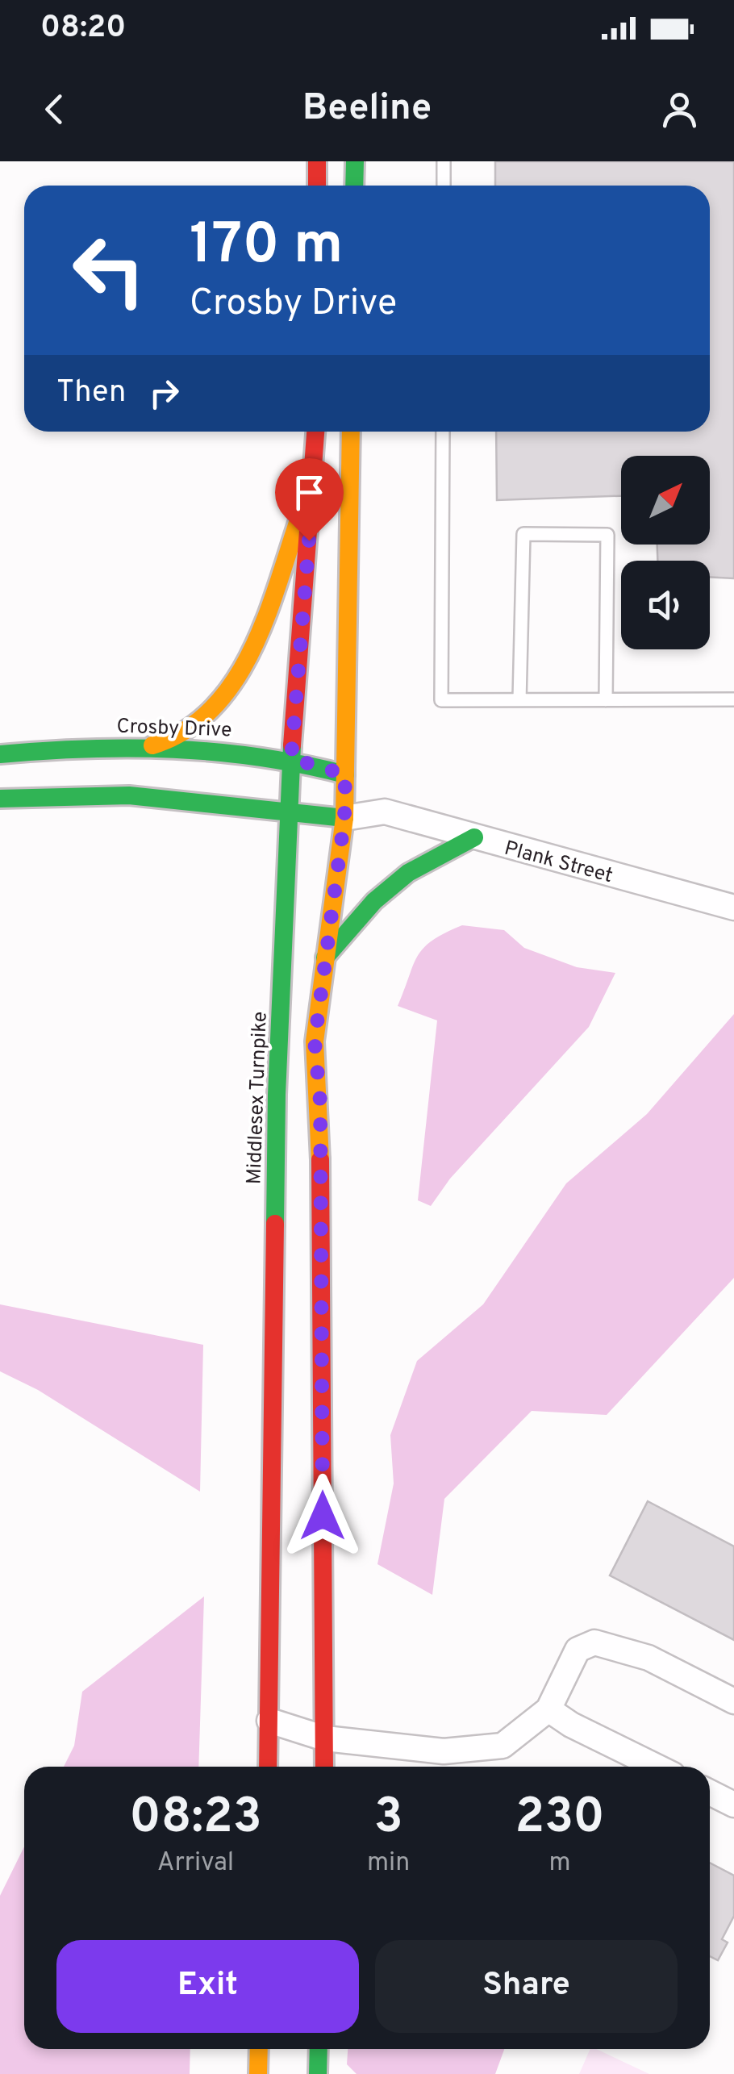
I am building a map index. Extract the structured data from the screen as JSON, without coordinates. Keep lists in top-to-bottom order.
{
  "streets": {
    "main road": ["Crosby Drive", "Middlesex Turnpike"],
    "street": ["Plank Street"]
  },
  "crossings": [
    ["Crosby Drive", "Plank Street"],
    ["Crosby Drive", "Middlesex Turnpike"]
  ],
  "north": "top right",
  "page": {
    "status": "08:20",
    "header": "Beeline",
    "turn": ["170 m", "Crosby Drive"],
    "then": "Then",
    "eta": [
      "08:23",
      "Arrival",
      "3",
      "min",
      "230",
      "m"
    ],
    "buttons": ["Exit", "Share"]
  }
}
